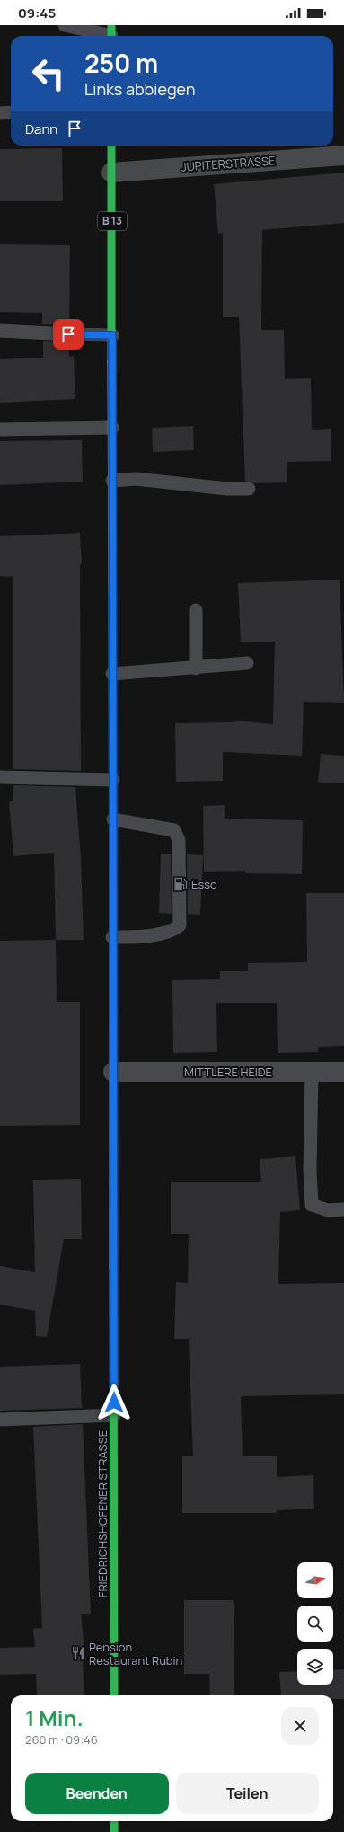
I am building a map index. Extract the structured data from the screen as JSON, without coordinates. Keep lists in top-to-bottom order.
{
  "streets": {
    "main road": ["B 13", "FRIEDRICHSHOFENER STRASSE"],
    "street": ["JUPITERSTRASSE", "MITTLERE HEIDE"]
  },
  "crossings": [
    ["JUPITERSTRASSE", "FRIEDRICHSHOFENER STRASSE"],
    ["MITTLERE HEIDE", "FRIEDRICHSHOFENER STRASSE"]
  ],
  "places": {
    "fuel station": ["Esso"],
    "restaurant": ["Pension Restaurant Rubin"]
  },
  "north": "right",
  "page": {
    "status": "09:45",
    "turn": ["250 m", "Links abbiegen"],
    "then": "Dann",
    "heading": ["1 Min.", "260 m · 09:46"],
    "buttons": ["Beenden", "Teilen"]
  }
}
